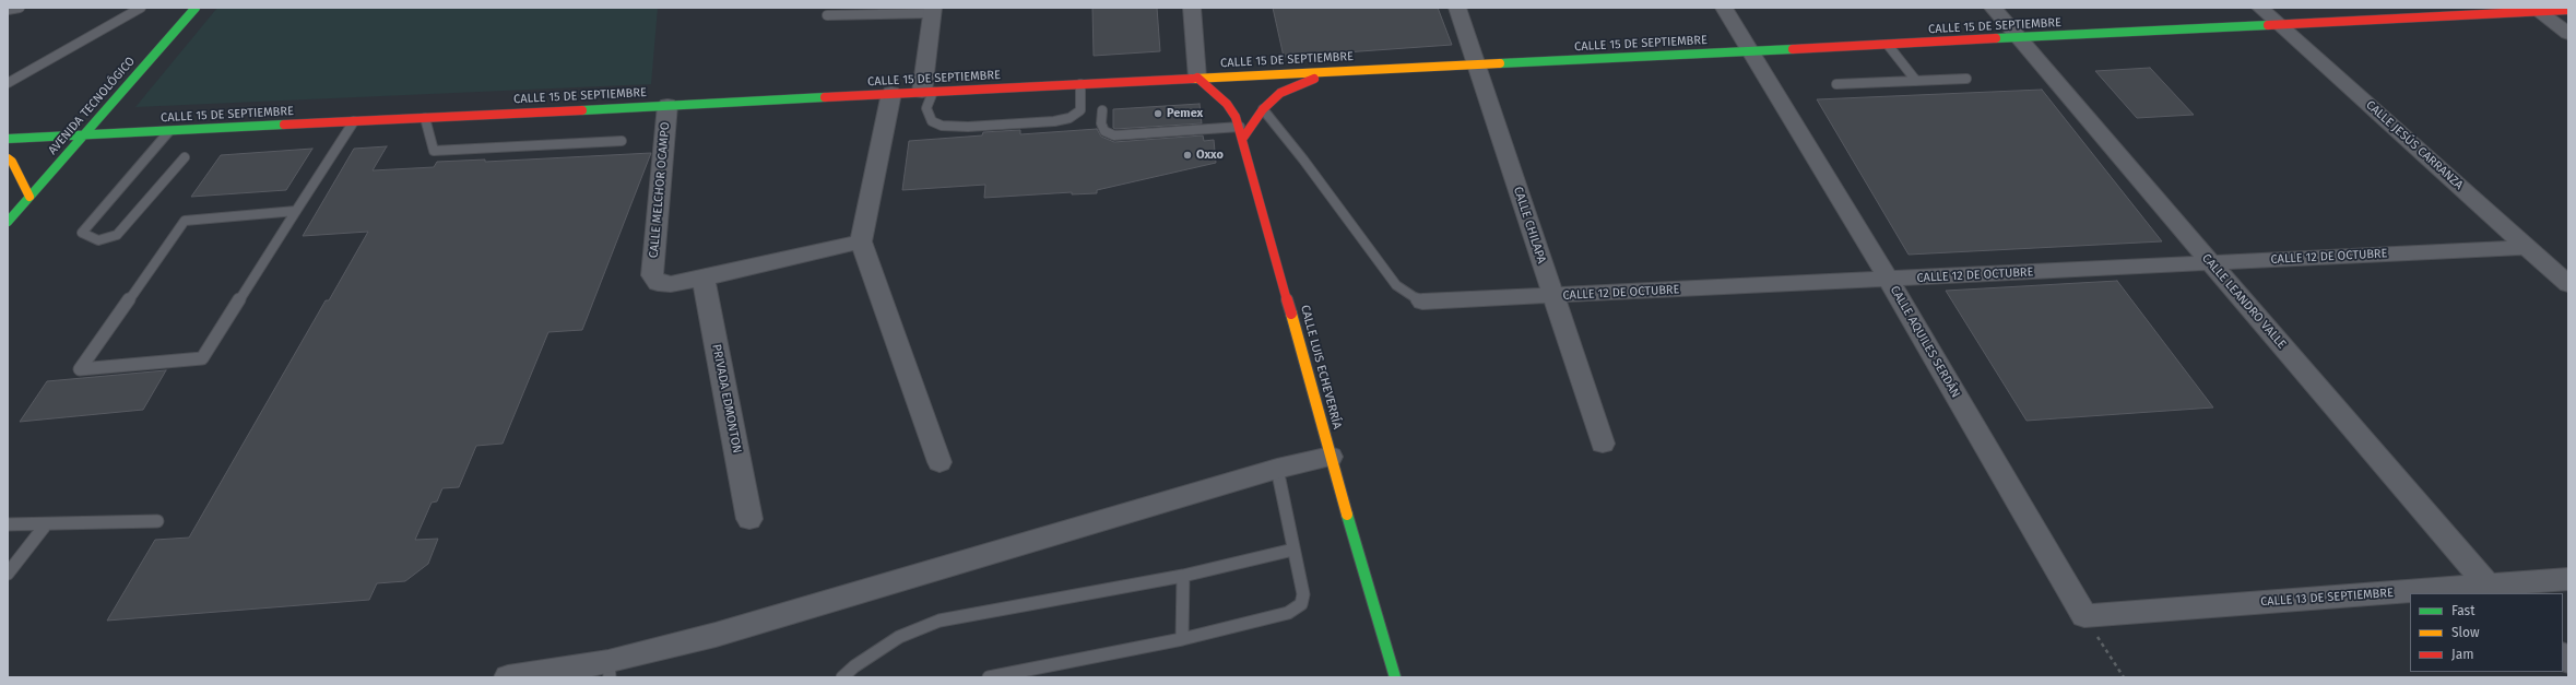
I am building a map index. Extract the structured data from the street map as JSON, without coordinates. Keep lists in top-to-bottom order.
{
  "streets": {
    "street": [
      "CALLE 15 DE SEPTIEMBRE",
      "AVENIDA TECNOLÓGICO",
      "CALLE JESÚS CARRANZA",
      "CALLE MELCHOR OCAMPO",
      "CALLE CHILAPA",
      "CALLE 12 DE OCTUBRE",
      "CALLE LEANDRO VALLE",
      "CALLE AQUILES SERDÁN",
      "CALLE LUIS ECHEVERRÍA",
      "PRIVADA EDMONTON",
      "CALLE 13 DE SEPTIEMBRE"
    ]
  },
  "crossings": [
    ["CALLE 15 DE SEPTIEMBRE", "AVENIDA TECNOLÓGICO"],
    ["CALLE 15 DE SEPTIEMBRE", "CALLE JESÚS CARRANZA"],
    ["CALLE 15 DE SEPTIEMBRE", "CALLE MELCHOR OCAMPO"],
    ["CALLE 15 DE SEPTIEMBRE", "CALLE CHILAPA"],
    ["CALLE 15 DE SEPTIEMBRE", "CALLE LEANDRO VALLE"],
    ["CALLE 15 DE SEPTIEMBRE", "CALLE AQUILES SERDÁN"],
    ["CALLE 15 DE SEPTIEMBRE", "CALLE LUIS ECHEVERRÍA"],
    ["CALLE JESÚS CARRANZA", "CALLE 12 DE OCTUBRE"],
    ["CALLE MELCHOR OCAMPO", "PRIVADA EDMONTON"],
    ["CALLE CHILAPA", "CALLE 12 DE OCTUBRE"],
    ["CALLE 12 DE OCTUBRE", "CALLE LEANDRO VALLE"],
    ["CALLE 12 DE OCTUBRE", "CALLE AQUILES SERDÁN"],
    ["CALLE LEANDRO VALLE", "CALLE 13 DE SEPTIEMBRE"],
    ["CALLE AQUILES SERDÁN", "CALLE 13 DE SEPTIEMBRE"]
  ],
  "places": ["Pemex", "Oxxo"],
  "legend": ["Fast", "Slow", "Jam"]
}
